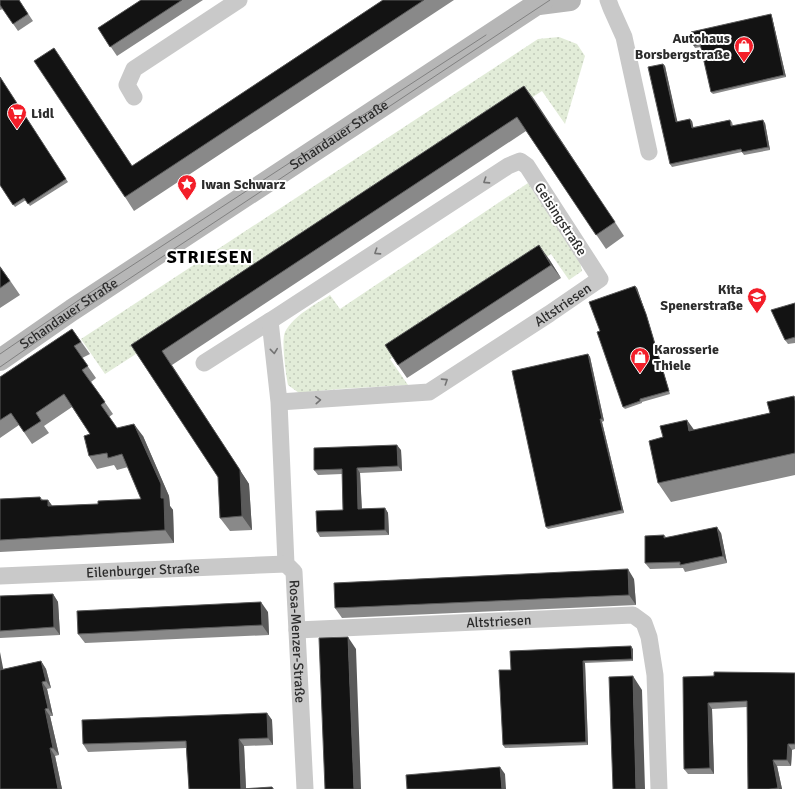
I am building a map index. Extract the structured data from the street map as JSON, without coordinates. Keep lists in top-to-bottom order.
{
  "streets": {
    "main road": ["Schandauer Straße"],
    "street": [
      "Geisingstraße",
      "Altstriesen",
      "Eilenburger Straße",
      "Rosa-Menzer-Straße"
    ]
  },
  "crossings": [
    ["Geisingstraße", "Altstriesen"],
    ["Altstriesen", "Rosa-Menzer-Straße"],
    ["Eilenburger Straße", "Rosa-Menzer-Straße"]
  ],
  "one_way": ["Altstriesen"],
  "districts": ["STRIESEN"],
  "places": {
    "shop": ["Autohaus Borsbergstraße", "Karosserie Thiele"],
    "supermarket": ["Lidl"],
    "place": ["Iwan Schwarz"],
    "school or university": ["Kita Spenerstraße"]
  }
}
